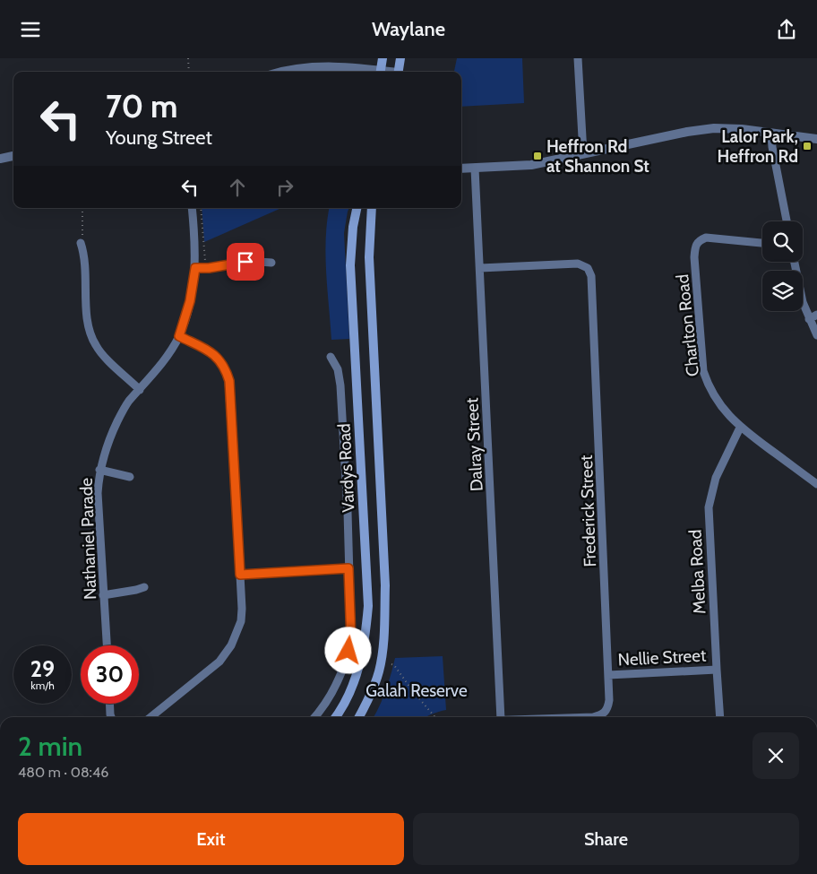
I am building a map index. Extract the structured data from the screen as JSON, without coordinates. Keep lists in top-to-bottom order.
{
  "streets": {
    "main road": ["Vardys Road"],
    "street": [
      "Charlton Road",
      "Dalray Street",
      "Frederick Street",
      "Nathaniel Parade",
      "Melba Road",
      "Nellie Street"
    ]
  },
  "crossings": [
    ["Charlton Road", "Melba Road"],
    ["Dalray Street", "Frederick Street"],
    ["Frederick Street", "Nellie Street"],
    ["Melba Road", "Nellie Street"]
  ],
  "parks": ["Galah Reserve"],
  "places": {
    "transit": ["Lalor Park, Heffron Rd", "Heffron Rd at Shannon St"]
  },
  "page": {
    "header": "Waylane",
    "turn": ["70 m", "Young Street"],
    "speed": "29 km/h",
    "limit": "30",
    "heading": ["2 min", "480 m · 08:46"],
    "buttons": ["Exit", "Share"]
  }
}
